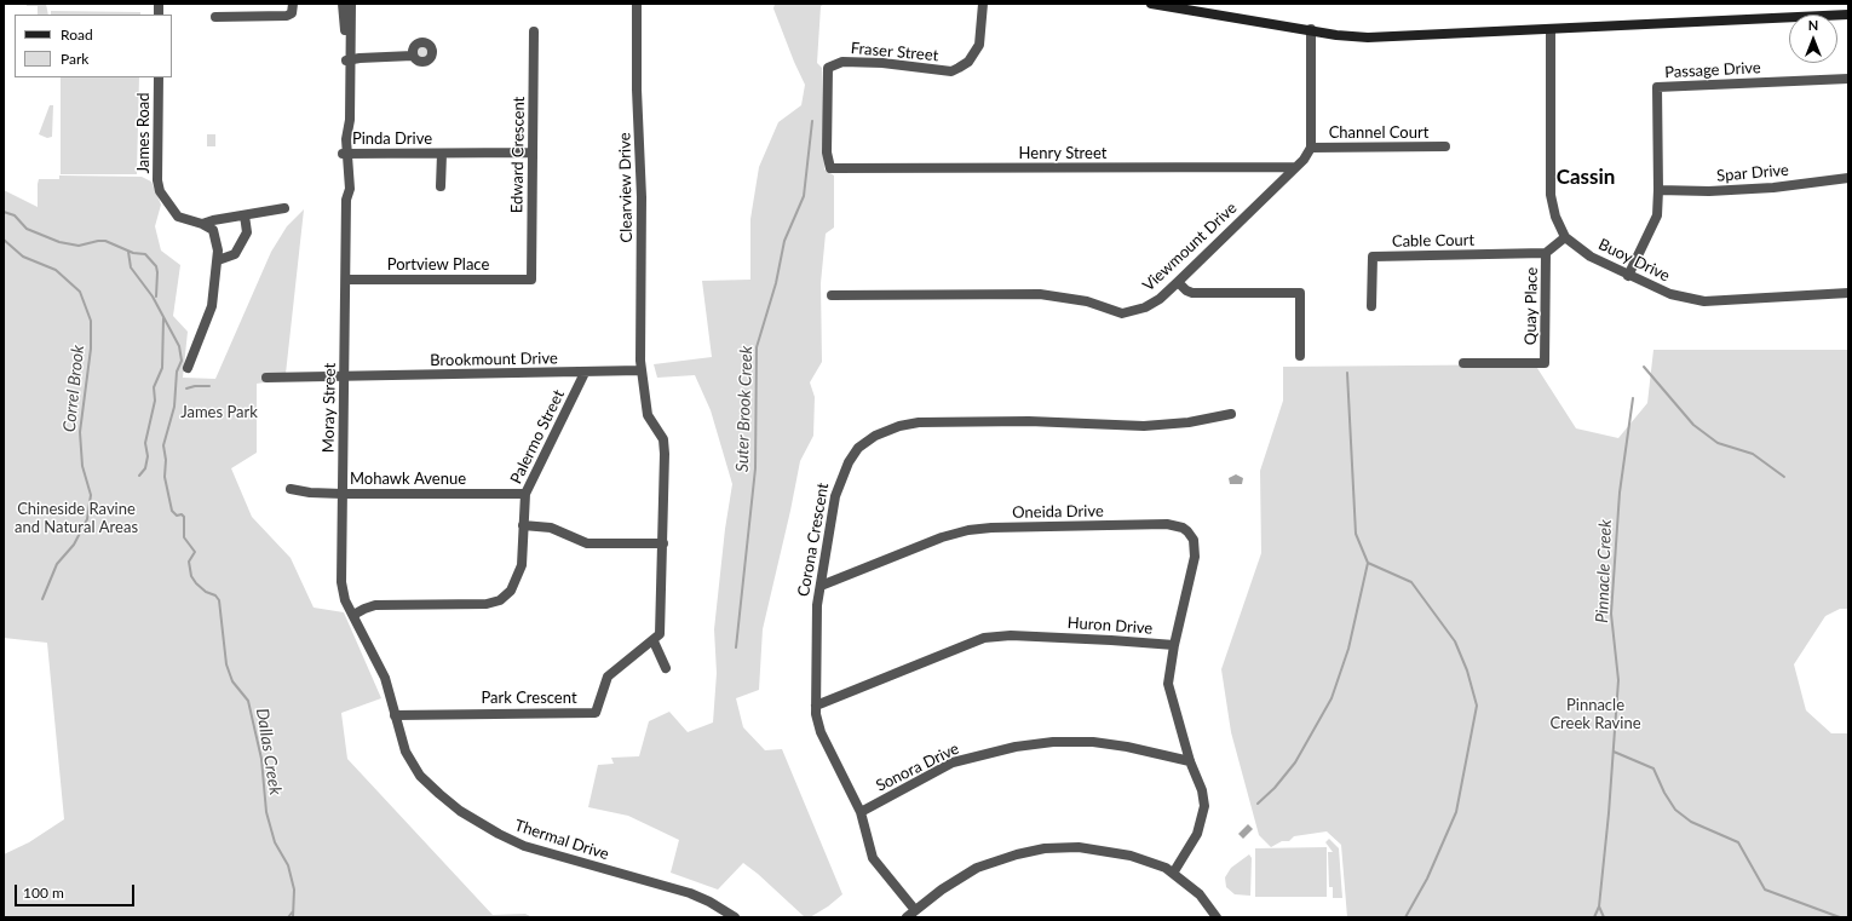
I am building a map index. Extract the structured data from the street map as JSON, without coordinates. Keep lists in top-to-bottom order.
{
  "streets": {
    "street": [
      "Fraser Street",
      "Passage Drive",
      "James Road",
      "Channel Court",
      "Pinda Drive",
      "Henry Street",
      "Edward Crescent",
      "Spar Drive",
      "Clearview Drive",
      "Cable Court",
      "Viewmount Drive",
      "Buoy Drive",
      "Portview Place",
      "Quay Place",
      "Brookmount Drive",
      "Moray Street",
      "Palermo Street",
      "Mohawk Avenue",
      "Oneida Drive",
      "Corona Crescent",
      "Huron Drive",
      "Park Crescent",
      "Sonora Drive",
      "Thermal Drive"
    ]
  },
  "crossings": [
    ["Fraser Street", "Henry Street"],
    ["Passage Drive", "Spar Drive"],
    ["Passage Drive", "Buoy Drive"],
    ["Channel Court", "Viewmount Drive"],
    ["Pinda Drive", "Edward Crescent"],
    ["Pinda Drive", "Moray Street"],
    ["Henry Street", "Viewmount Drive"],
    ["Edward Crescent", "Portview Place"],
    ["Clearview Drive", "Brookmount Drive"],
    ["Cable Court", "Quay Place"],
    ["Buoy Drive", "Quay Place"],
    ["Portview Place", "Moray Street"],
    ["Brookmount Drive", "Moray Street"],
    ["Brookmount Drive", "Palermo Street"],
    ["Moray Street", "Palermo Street"],
    ["Moray Street", "Mohawk Avenue"],
    ["Moray Street", "Thermal Drive"],
    ["Palermo Street", "Mohawk Avenue"],
    ["Palermo Street", "Thermal Drive"],
    ["Oneida Drive", "Corona Crescent"],
    ["Oneida Drive", "Huron Drive"],
    ["Corona Crescent", "Huron Drive"],
    ["Corona Crescent", "Sonora Drive"],
    ["Park Crescent", "Thermal Drive"]
  ],
  "districts": ["Cassin"],
  "water": [
    "Correl Brook",
    "Suter Brook Creek",
    "Pinnacle Creek",
    "Dallas Creek"
  ],
  "parks": ["James Park", "Chineside Ravine and Natural Areas", "Pinnacle Creek Ravine"],
  "legend": ["Road", "Park"],
  "scale_bar": "100 m",
  "north": "top"
}
